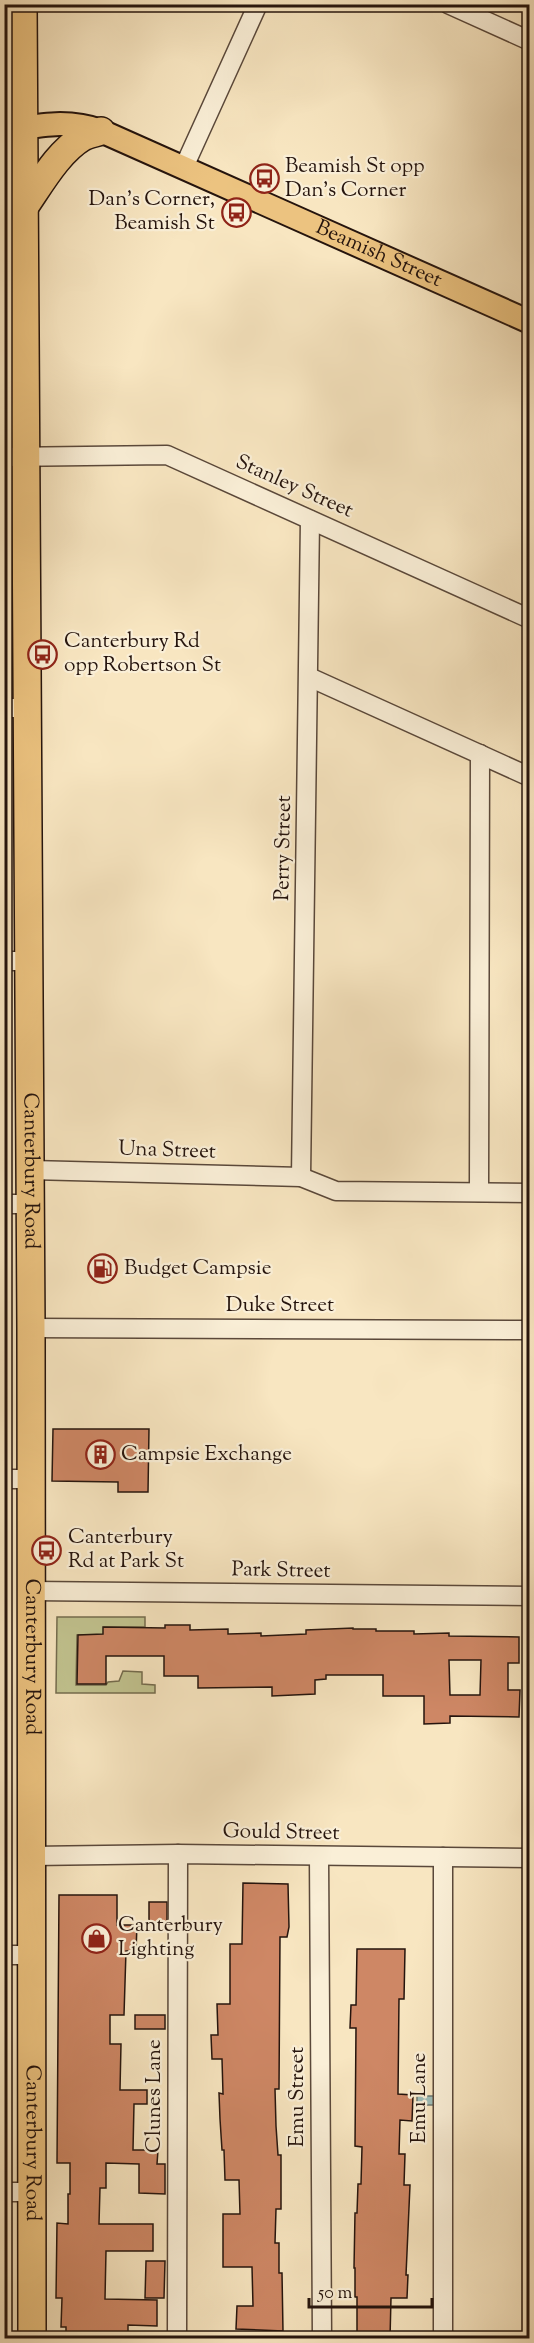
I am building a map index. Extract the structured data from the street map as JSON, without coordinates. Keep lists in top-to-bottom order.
{
  "streets": {
    "highway": ["Canterbury Road"],
    "main road": ["Beamish Street"],
    "street": [
      "Stanley Street",
      "Perry Street",
      "Una Street",
      "Duke Street",
      "Park Street",
      "Gould Street",
      "Clunes Lane",
      "Emu Street",
      "Emu Lane"
    ]
  },
  "crossings": [
    ["Beamish Street", "Canterbury Road"],
    ["Stanley Street", "Perry Street"],
    ["Stanley Street", "Canterbury Road"],
    ["Perry Street", "Una Street"],
    ["Una Street", "Canterbury Road"],
    ["Canterbury Road", "Duke Street"],
    ["Canterbury Road", "Park Street"],
    ["Canterbury Road", "Gould Street"],
    ["Gould Street", "Clunes Lane"],
    ["Gould Street", "Emu Street"],
    ["Gould Street", "Emu Lane"]
  ],
  "places": {
    "bus stop": [
      "Beamish St opp Dan's Corner",
      "Dan's Corner, Beamish St",
      "Canterbury Rd opp Robertson St",
      "Canterbury Rd at Park St"
    ],
    "fuel station": ["Budget Campsie"],
    "building": ["Campsie Exchange"],
    "shop": ["Canterbury Lighting"]
  },
  "scale_bar": "50 m"
}
